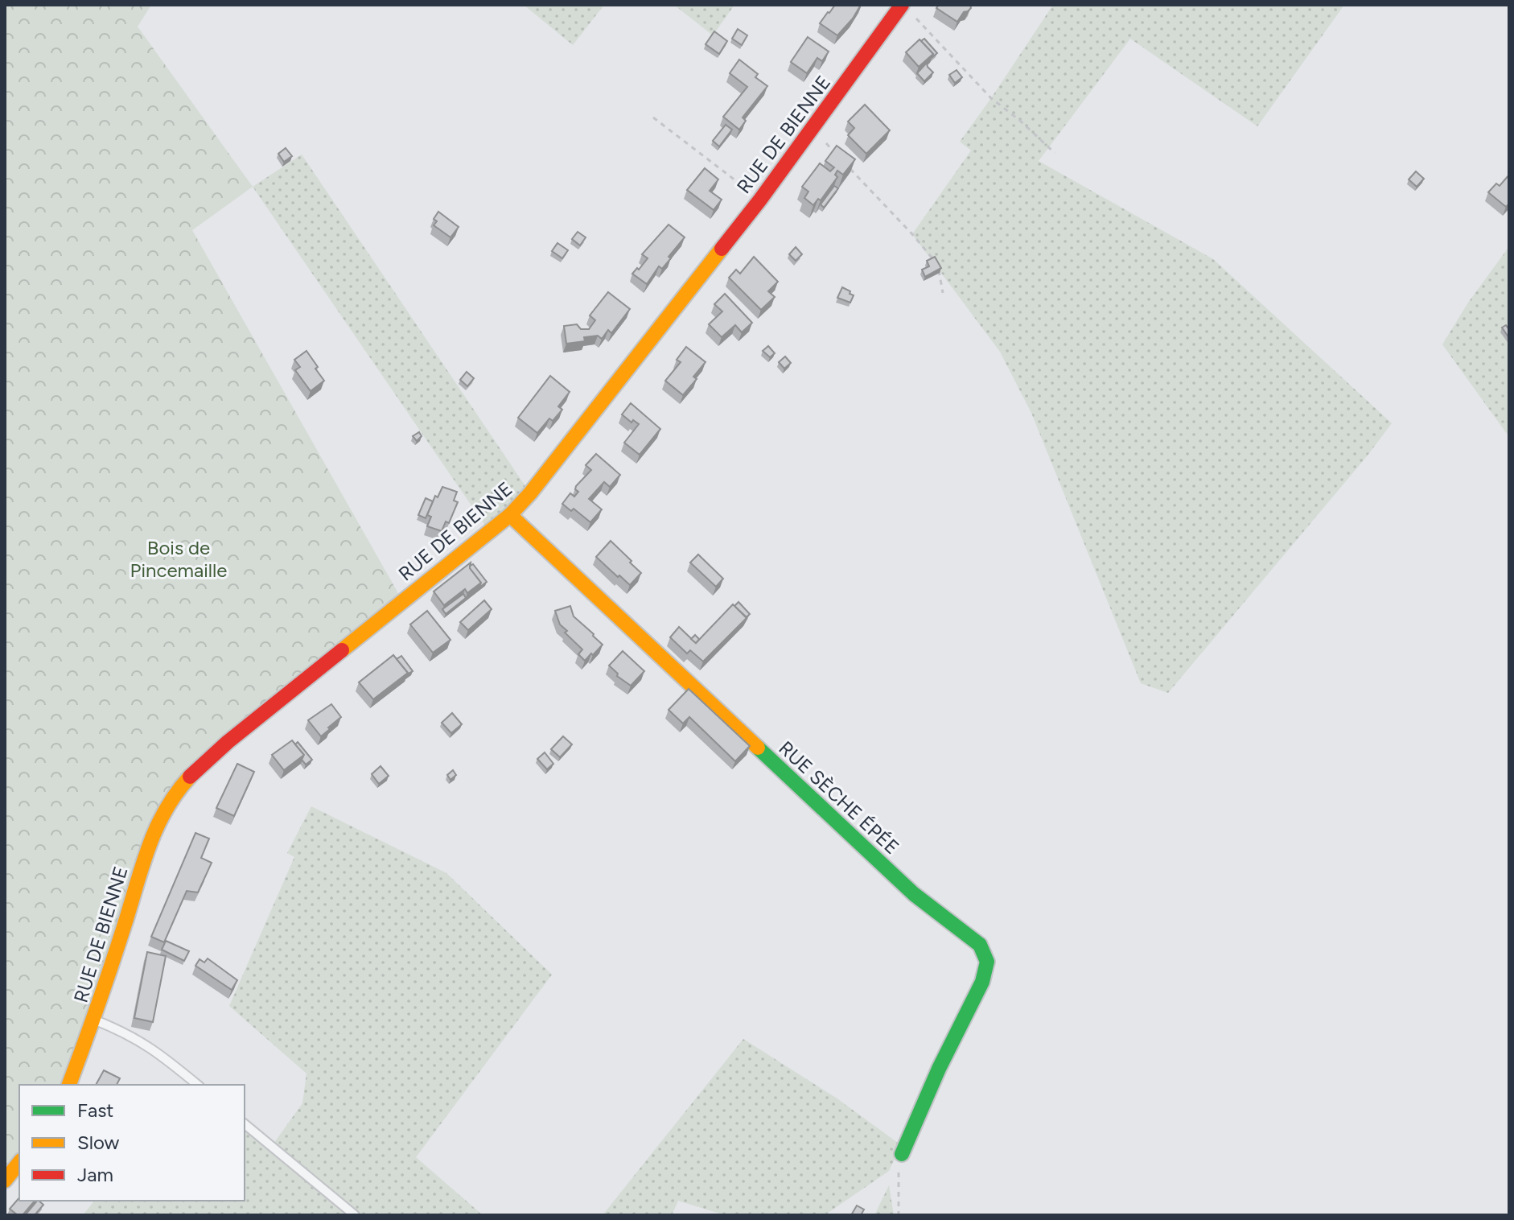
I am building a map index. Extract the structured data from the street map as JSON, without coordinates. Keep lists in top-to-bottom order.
{
  "streets": {
    "street": ["RUE DE BIENNE", "RUE SÈCHE ÉPÉE"]
  },
  "crossings": [
    ["RUE DE BIENNE", "RUE SÈCHE ÉPÉE"]
  ],
  "parks": ["Bois de Pincemaille"],
  "legend": ["Fast", "Slow", "Jam"]
}
